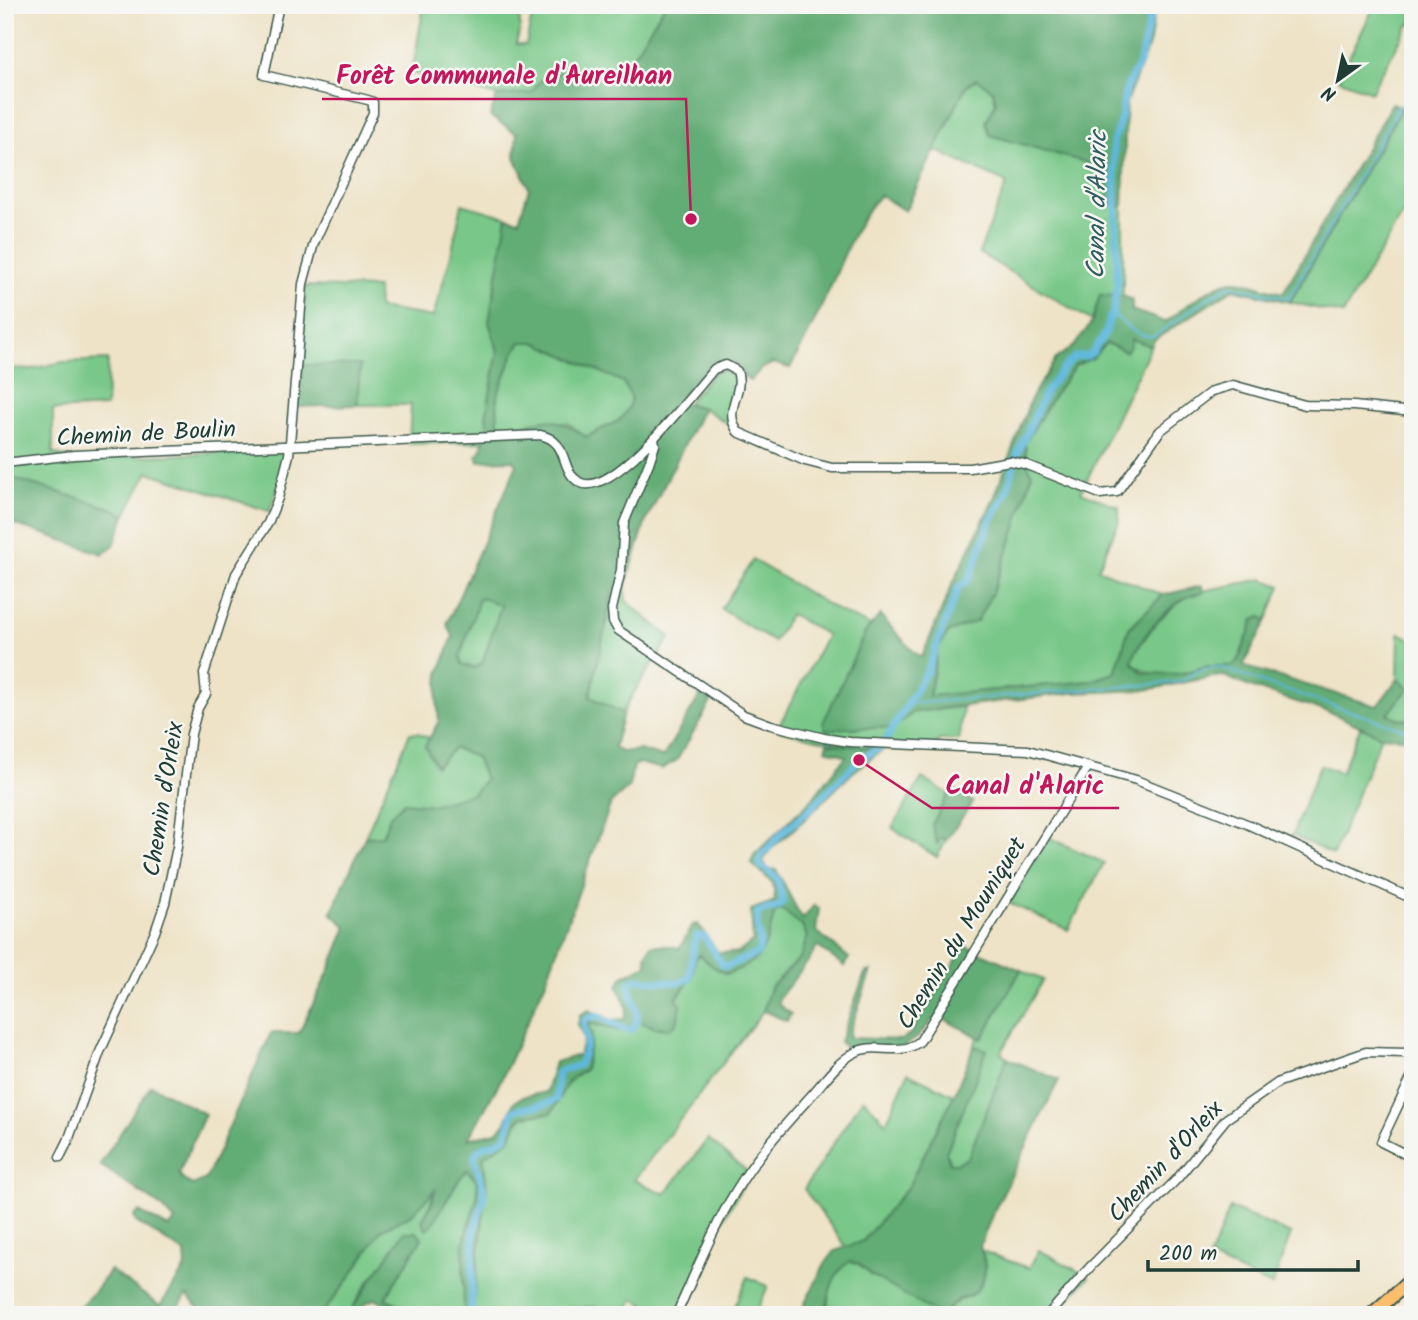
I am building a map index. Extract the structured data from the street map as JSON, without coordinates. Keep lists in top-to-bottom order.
{
  "streets": {
    "street": ["Chemin de Boulin", "Chemin d'Orleix", "Chemin du Mouniquet"]
  },
  "crossings": [
    ["Chemin de Boulin", "Chemin d'Orleix"]
  ],
  "water": ["Canal d'Alaric"],
  "places": ["Forêt Communale d'Aureilhan", "Canal d'Alaric"],
  "scale_bar": "200 m",
  "north": "bottom left"
}
